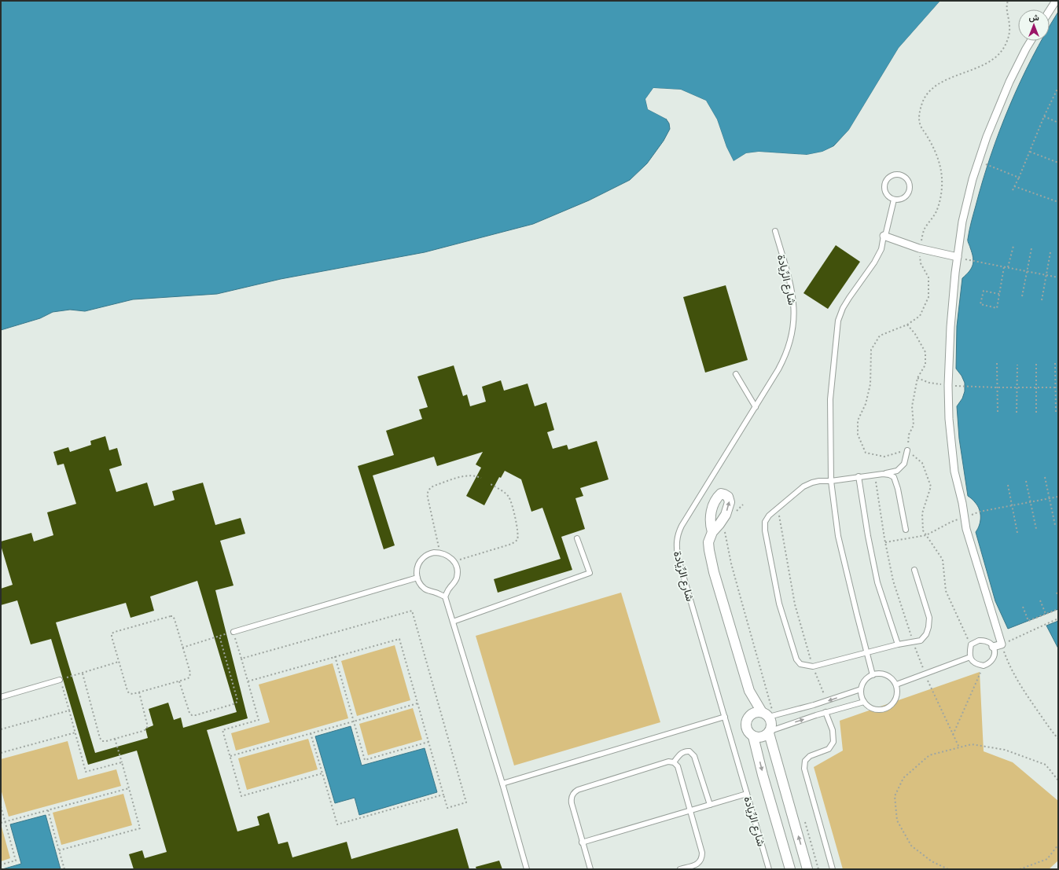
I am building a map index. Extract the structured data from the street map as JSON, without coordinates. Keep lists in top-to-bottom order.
{
  "streets": {
    "street": ["شارع الرِّيادة"]
  },
  "north": "top"
}
